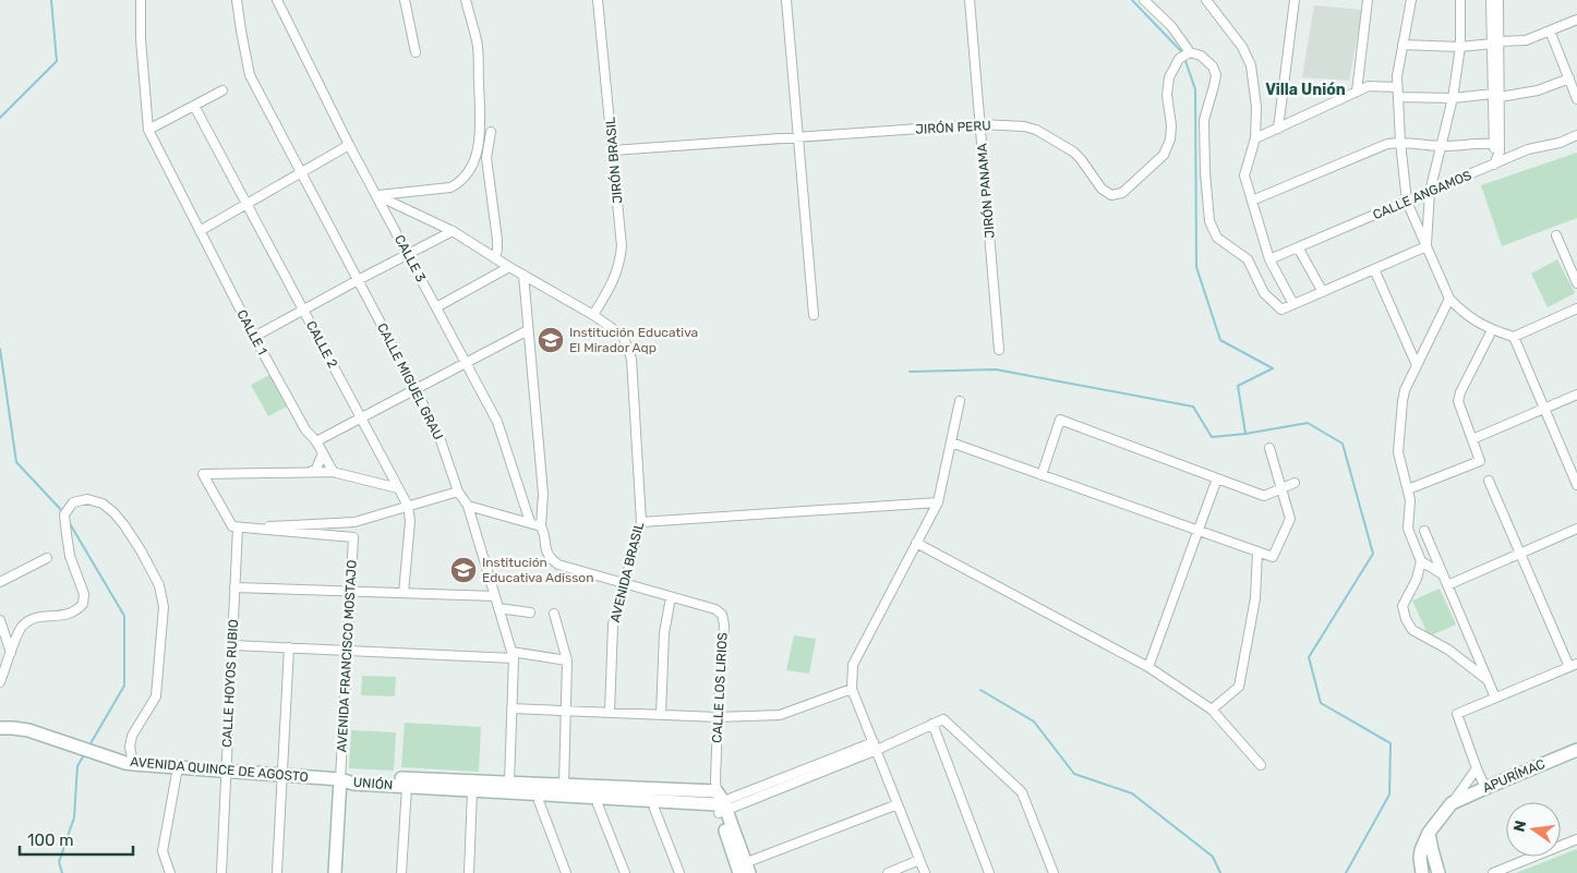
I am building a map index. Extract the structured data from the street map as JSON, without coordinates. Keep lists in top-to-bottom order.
{
  "streets": {
    "street": [
      "JIRÓN PERU",
      "JIRÓN BRASIL",
      "JIRÓN PANAMA",
      "CALLE ANGAMOS",
      "CALLE 3",
      "CALLE 1",
      "CALLE 2",
      "CALLE MIGUEL GRAU",
      "AVENIDA BRASIL",
      "AVENIDA FRANCISCO MOSTAJO",
      "CALLE HOYOS RUBIO",
      "CALLE LOS LIRIOS",
      "AVENIDA QUINCE DE AGOSTO",
      "APURÍMAC",
      "UNIÓN"
    ]
  },
  "crossings": [
    ["JIRÓN PERU", "JIRÓN BRASIL"],
    ["JIRÓN PERU", "JIRÓN PANAMA"],
    ["JIRÓN BRASIL", "AVENIDA BRASIL"],
    ["CALLE MIGUEL GRAU", "UNIÓN"],
    ["AVENIDA BRASIL", "CALLE LOS LIRIOS"],
    ["AVENIDA FRANCISCO MOSTAJO", "CALLE HOYOS RUBIO"],
    ["AVENIDA FRANCISCO MOSTAJO", "AVENIDA QUINCE DE AGOSTO"],
    ["AVENIDA FRANCISCO MOSTAJO", "UNIÓN"],
    ["CALLE HOYOS RUBIO", "AVENIDA QUINCE DE AGOSTO"],
    ["CALLE LOS LIRIOS", "UNIÓN"],
    ["AVENIDA QUINCE DE AGOSTO", "UNIÓN"]
  ],
  "districts": ["Villa Unión"],
  "places": {
    "school or university": ["Institución Educativa El Mirador Aqp", "Institución Educativa Adisson"]
  },
  "scale_bar": "100 m",
  "north": "left"
}
